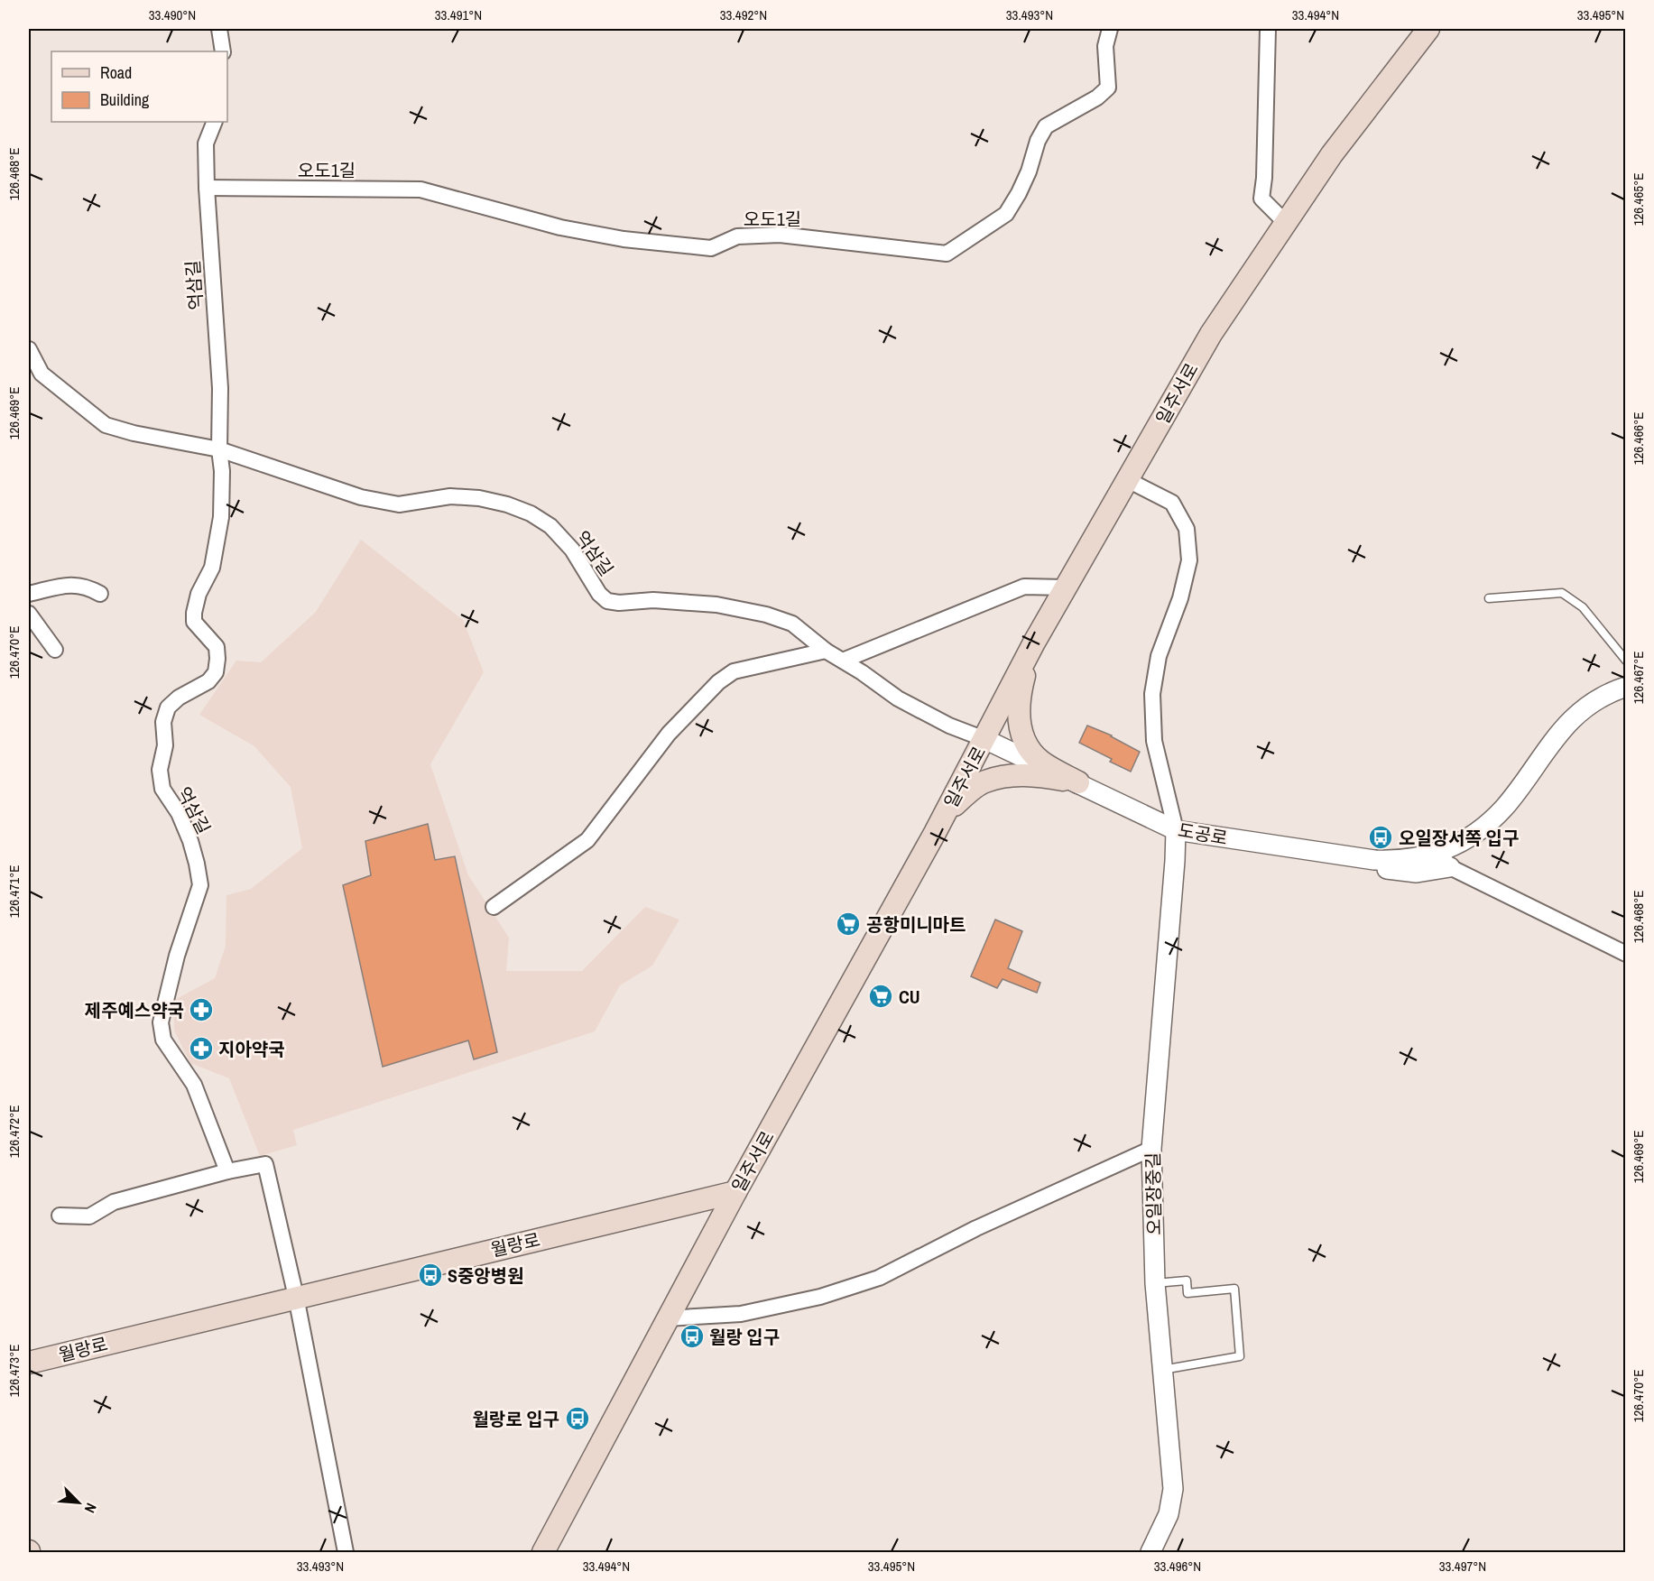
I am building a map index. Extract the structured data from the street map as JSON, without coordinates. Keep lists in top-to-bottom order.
{
  "streets": {
    "main road": ["일주서로", "월랑로"],
    "street": [
      "오도1길",
      "억삼길",
      "도공로",
      "오일장중길"
    ]
  },
  "crossings": [
    ["오도1길", "억삼길"],
    ["억삼길", "일주서로"],
    ["억삼길", "도공로"],
    ["일주서로", "도공로"],
    ["일주서로", "월랑로"],
    ["도공로", "오일장중길"]
  ],
  "places": {
    "bus stop": [
      "오일장서쪽 입구",
      "S중앙병원",
      "월랑 입구",
      "월랑로 입구"
    ],
    "supermarket": ["공항미니마트", "CU"],
    "pharmacy": ["제주예스약국", "지아약국"]
  },
  "legend": ["Road", "Building"],
  "north": "bottom right",
  "coordinates": [
    "33.490°N",
    "33.491°N",
    "33.492°N",
    "33.493°N",
    "33.494°N",
    "33.495°N",
    "126.468°E",
    "126.465°E",
    "126.469°E",
    "126.466°E",
    "126.470°E",
    "126.467°E",
    "126.471°E",
    "126.472°E",
    "126.473°E",
    "33.496°N",
    "33.497°N"
  ]
}
